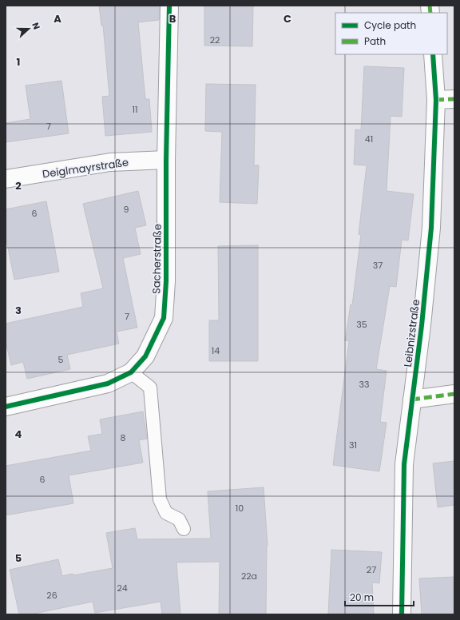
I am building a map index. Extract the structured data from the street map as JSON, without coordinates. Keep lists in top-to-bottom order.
{
  "streets": {
    "street": ["Deiglmayrstraße", "Sacherstraße", "Leibnizstraße"]
  },
  "crossings": [
    ["Deiglmayrstraße", "Sacherstraße"]
  ],
  "house_numbers": [
    "22",
    "11",
    "7",
    "41",
    "9",
    "6",
    "37",
    "7",
    "35",
    "14",
    "5",
    "33",
    "8",
    "31",
    "6",
    "10",
    "27",
    "22a",
    "24",
    "26"
  ],
  "legend": ["Cycle path", "Path"],
  "scale_bar": "20 m",
  "north": "right",
  "grid": {
    "columns": ["A", "B", "C"],
    "rows": [
      "1",
      "2",
      "3",
      "4",
      "5"
    ]
  }
}
